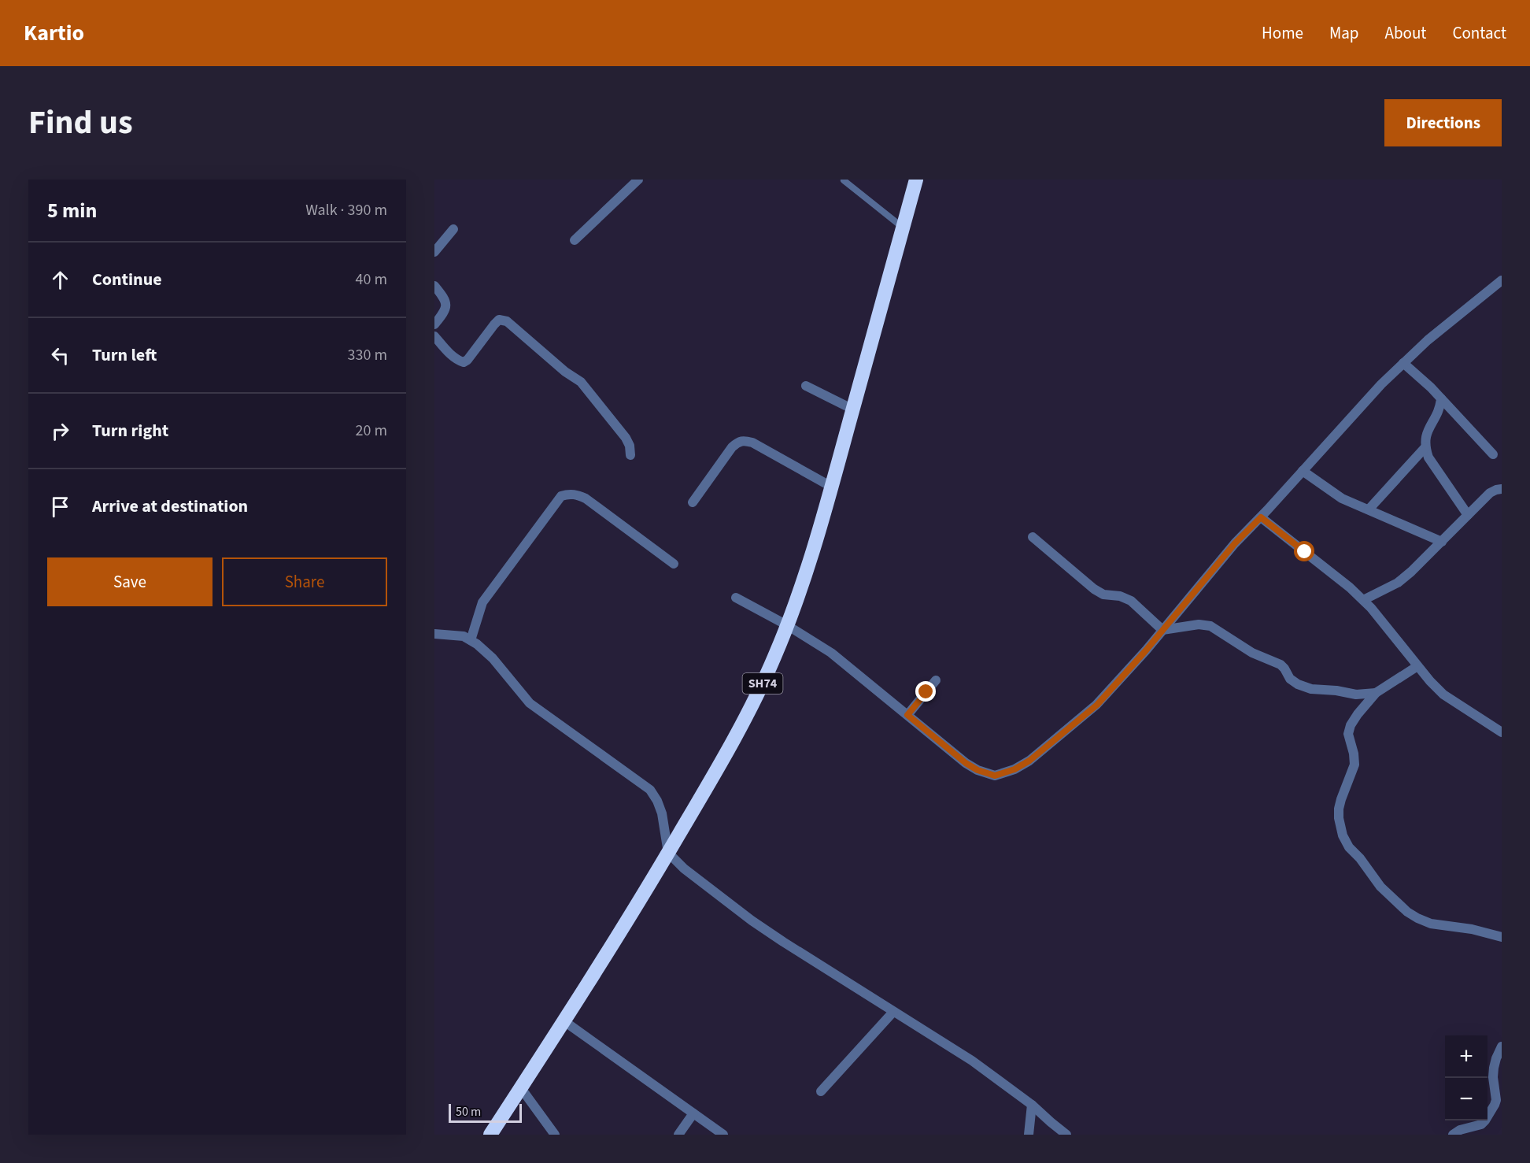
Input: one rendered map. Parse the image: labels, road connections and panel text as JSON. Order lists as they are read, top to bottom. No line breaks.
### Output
{"streets":{"highway":["SH74"]},"scale_bar":"50 m","page":{"header":"Kartio","nav":["Home","Map","About","Contact"],"title":"Find us","buttons":["Directions",["Save","Share"]],"heading":["5 min","Walk · 390 m"],"list":[["Continue","40 m"],["Turn left","330 m"],["Turn right","20 m"],"Arrive at destination"],"map_buttons":["+","−"],"scale":"50 m"}}
